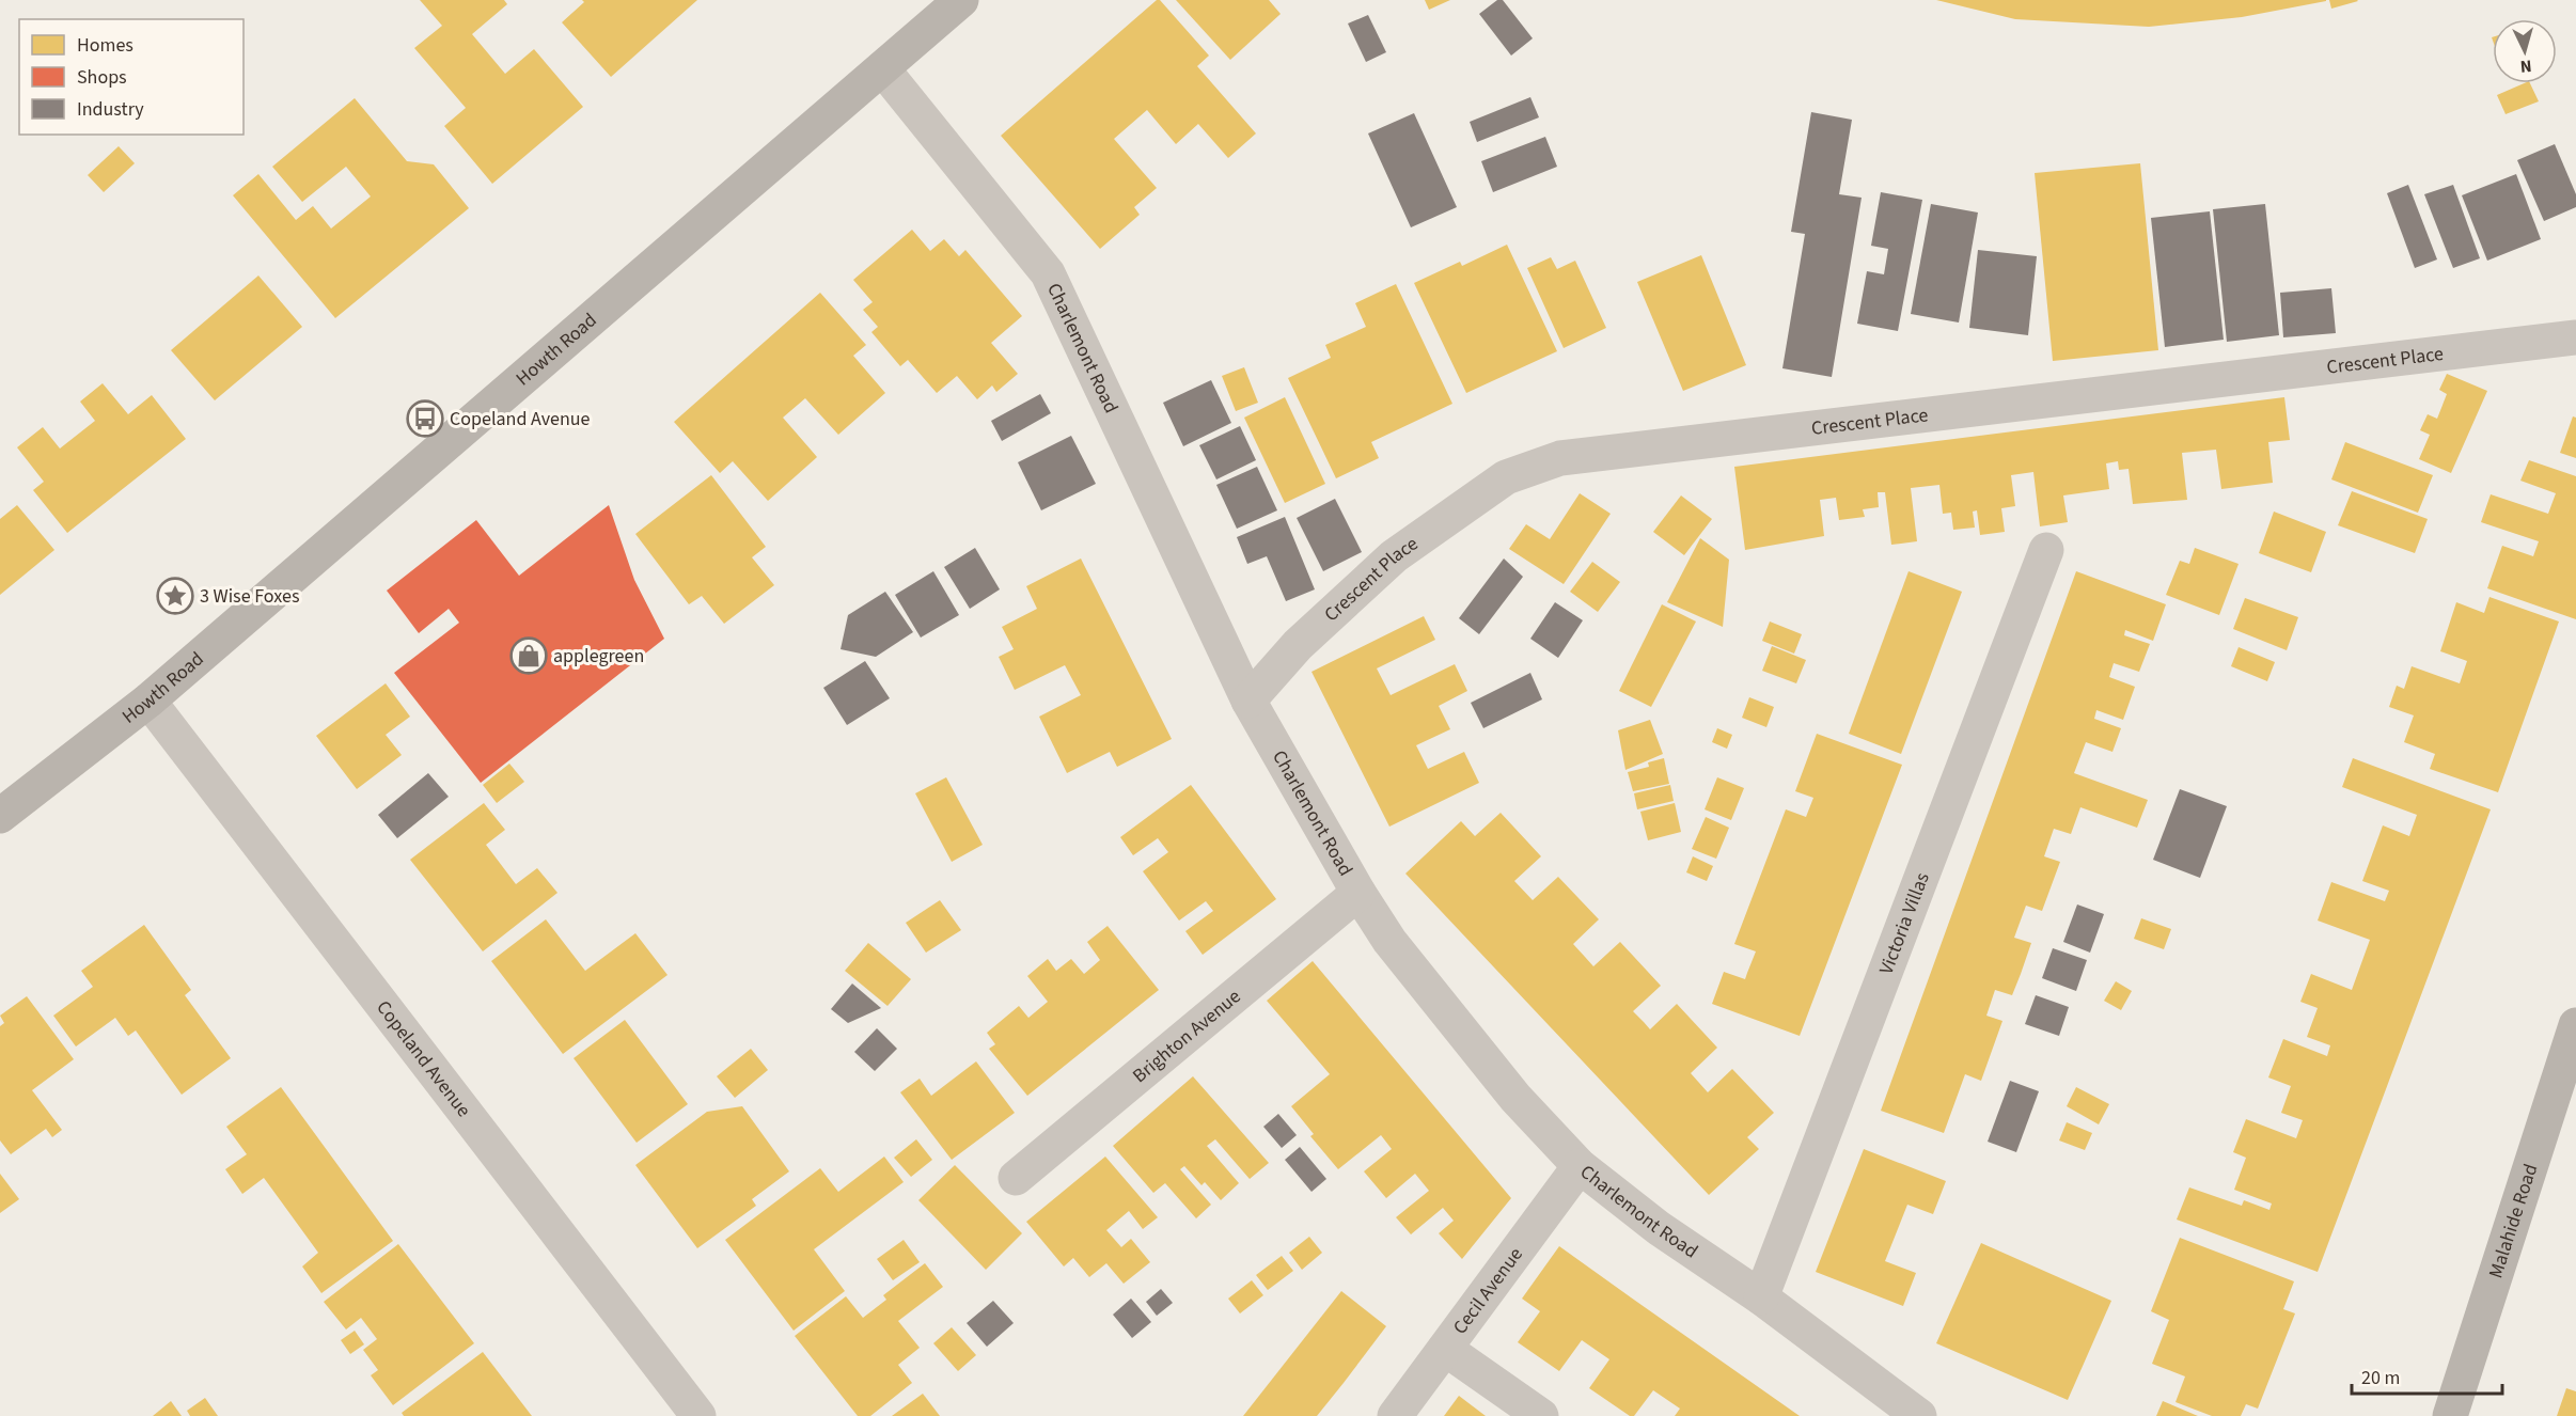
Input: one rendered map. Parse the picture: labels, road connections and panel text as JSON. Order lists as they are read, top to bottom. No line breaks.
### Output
{"streets":{"main road":["Howth Road","Malahide Road"],"street":["Charlemont Road","Crescent Place","Victoria Villas","Brighton Avenue","Copeland Avenue","Cecil Avenue"]},"crossings":[["Charlemont Road","Howth Road"],["Charlemont Road","Crescent Place"],["Charlemont Road","Victoria Villas"],["Charlemont Road","Brighton Avenue"],["Charlemont Road","Cecil Avenue"],["Howth Road","Copeland Avenue"]],"places":{"bus stop":["Copeland Avenue"],"place":["3 Wise Foxes"],"shop":["applegreen"]},"legend":["Homes","Shops","Industry"],"scale_bar":"20 m","north":"bottom"}
